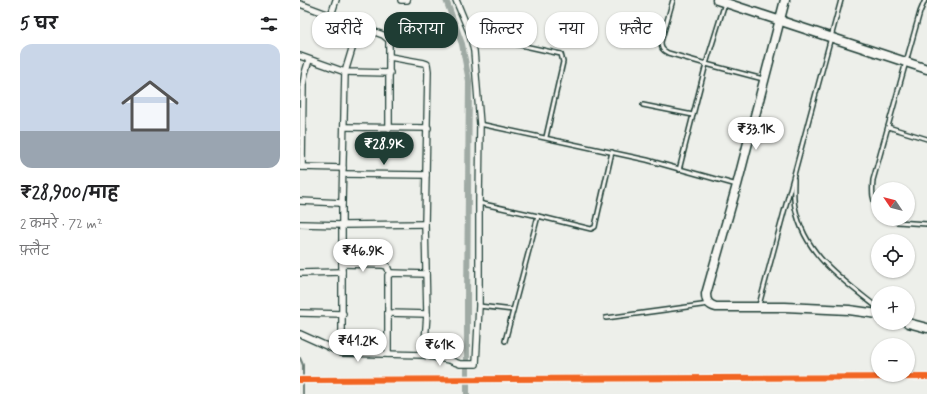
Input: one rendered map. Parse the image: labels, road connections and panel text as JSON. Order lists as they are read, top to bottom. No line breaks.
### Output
{"north":"top left","page":{"heading":"5 घर","chip":["खरीदें","किराया","फ़िल्टर","नया","फ़्लैट"],"list":[{"name":"₹28,900/माह","note":"2 कमरे · 72 m² · फ़्लैट"}],"price":["₹33.1K","₹28.9K","₹46.9K","₹41.2K","₹61K"],"map_buttons":["+","−"]}}
